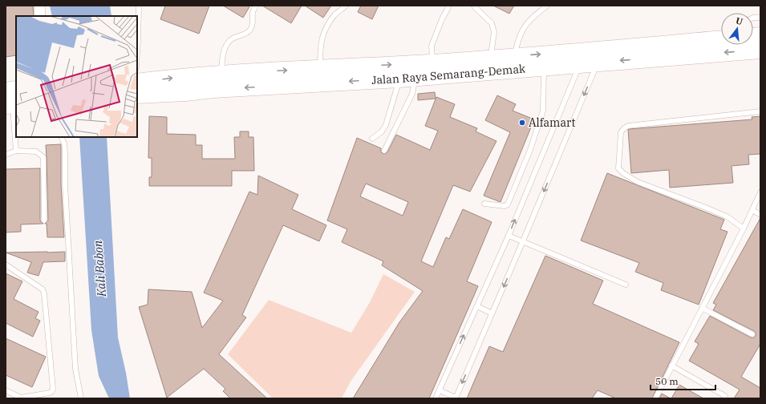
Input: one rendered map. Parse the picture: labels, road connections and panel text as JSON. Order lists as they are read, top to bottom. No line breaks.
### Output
{"streets":{"highway":["Jalan Raya Semarang-Demak"]},"water":["Kali Babon"],"places":["Alfamart"],"scale_bar":"50 m","north":"top"}
